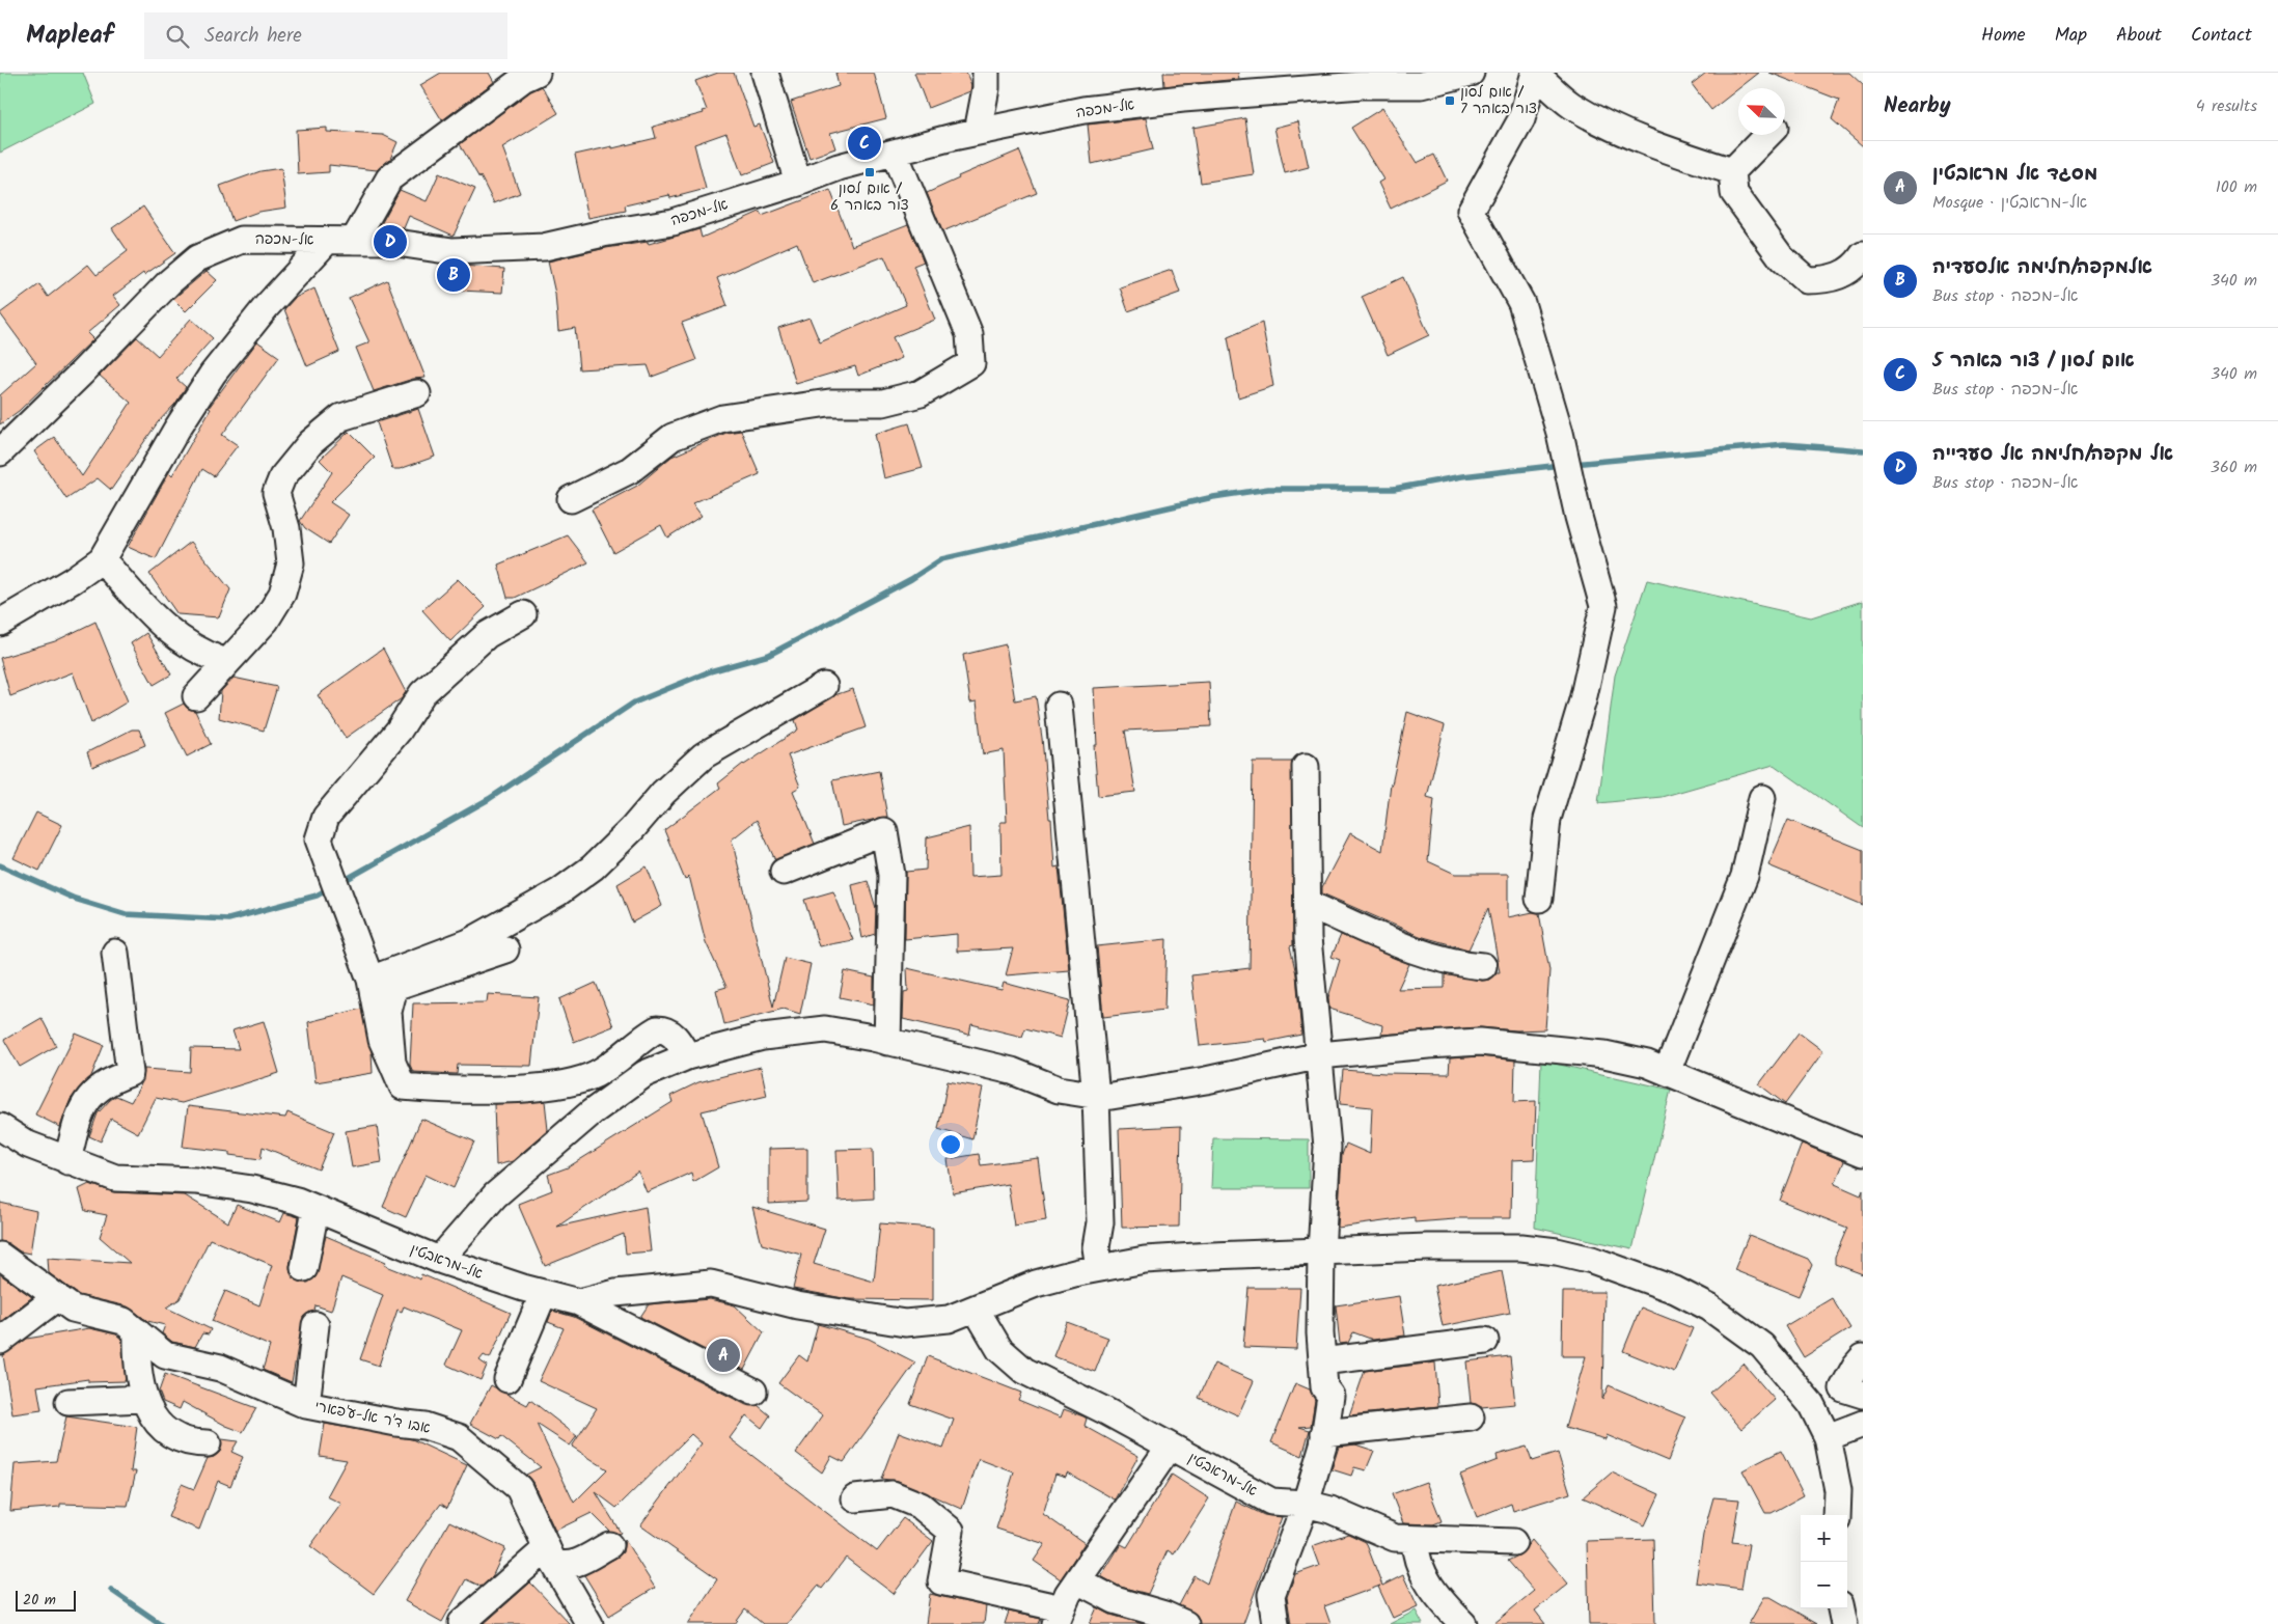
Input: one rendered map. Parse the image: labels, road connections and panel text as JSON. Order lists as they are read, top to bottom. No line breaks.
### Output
{"streets":{"street":["אל-מכפה","אל-מראבטין","אבו ד'ר אל-ע'פארי"]},"places":{"transit":["אום לסון / צור באהר 7","אום לסון / צור באהר 6"]},"scale_bar":"20 m","north":"top left","page":{"header":"Mapleaf","search":"Search here","nav":["Home","Map","About","Contact"],"heading":["Nearby","4 results"],"pins":["C","D","B","A"],"list":[{"mark":"A","name":"מסגד אל מראבטין","note":"Mosque · אל-מראבטין","value":"100 m"},{"mark":"B","name":"אלמקפה/חלימה אלסעדיה","note":"Bus stop · אל-מכפה","value":"340 m"},{"mark":"C","name":"אום לסון / צור באהר 5","note":"Bus stop · אל-מכפה","value":"340 m"},{"mark":"D","name":"אל מקפה/חלימה אל סעדייה","note":"Bus stop · אל-מכפה","value":"360 m"}],"map_buttons":["+","−"],"scale":"20 m"}}
